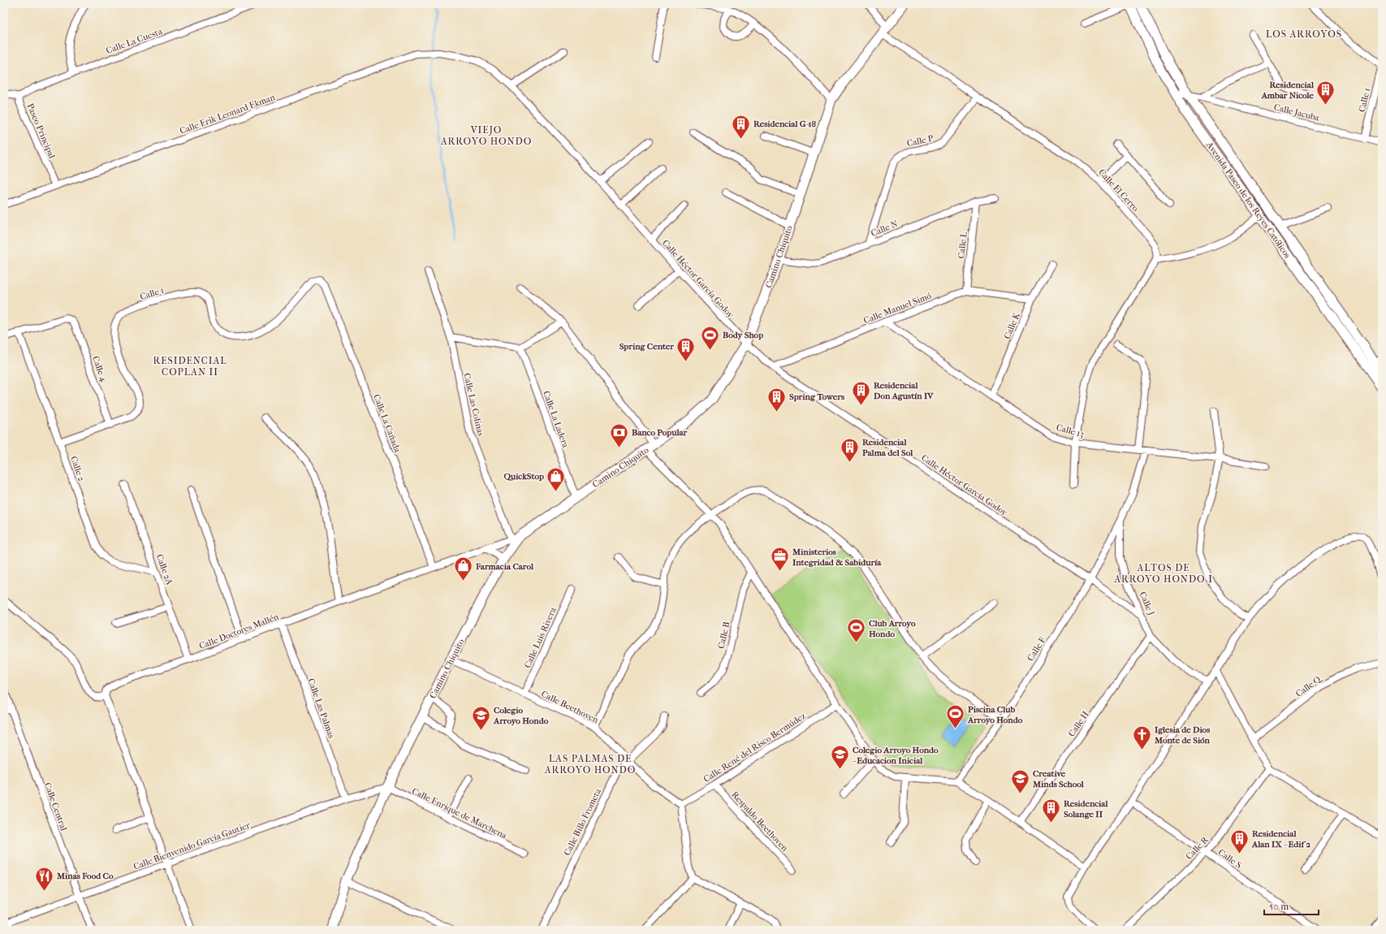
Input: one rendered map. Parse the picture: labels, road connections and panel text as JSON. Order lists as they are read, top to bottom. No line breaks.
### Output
{"streets":{"main road":["Avenida Paseo de los Reyes Católicos","Camino Chiquito"],"street":["Calle La Cuesta","Calle 1","Calle Jacuba","Calle Erik Leonard Ekman","Paseo Principal","Calle P","Calle El Cerro","Calle N","Calle L","Calle Héctor García Godoy","Calle Manuel Simó","Calle K","Calle 4","Calle Las Colinas","Calle La Ladera","Calle La Cañada","Calle 13","Calle 2","Calle 2A","Calle J","Calle Doctores Mallén","Calle B","Calle Luis Rivera","Calle F","Calle Q","Calle Beethoven","Calle Las Palmas","Calle H","Calle René del Risco Bermúdez","Calle Central","Calle Enrique de Marchena","Respaldo Beethoven","Calle Billo Frometa","Calle Bienvenido García Gautier","Calle R","Calle S"]},"crossings":[["Calle La Cuesta","Paseo Principal"],["Calle 1","Calle Jacuba"],["Calle 1","Calle 4"],["Calle 1","Calle La Cañada"],["Calle 1","Calle 2"],["Calle Jacuba","Avenida Paseo de los Reyes Católicos"],["Calle Erik Leonard Ekman","Paseo Principal"],["Calle Erik Leonard Ekman","Calle Héctor García Godoy"],["Calle P","Calle El Cerro"],["Calle P","Calle N"],["Calle El Cerro","Camino Chiquito"],["Calle N","Calle L"],["Calle N","Camino Chiquito"],["Calle L","Calle Manuel Simó"],["Camino Chiquito","Calle Héctor García Godoy"],["Camino Chiquito","Calle La Ladera"],["Camino Chiquito","Calle Doctores Mallén"],["Camino Chiquito","Calle Beethoven"],["Camino Chiquito","Calle Enrique de Marchena"],["Camino Chiquito","Calle Bienvenido García Gautier"],["Calle Héctor García Godoy","Calle Manuel Simó"],["Calle Héctor García Godoy","Calle J"],["Calle Héctor García Godoy","Calle F"],["Calle Manuel Simó","Calle K"],["Calle Manuel Simó","Calle 13"],["Calle K","Calle 13"],["Calle 4","Calle 2"],["Calle Las Colinas","Calle Doctores Mallén"],["Calle La Cañada","Calle Doctores Mallén"],["Calle 13","Calle J"],["Calle 2","Calle 2A"],["Calle 2A","Calle Doctores Mallén"],["Calle J","Calle F"],["Calle J","Calle H"],["Calle Doctores Mallén","Calle Las Palmas"],["Calle Luis Rivera","Calle Beethoven"],["Calle Beethoven","Calle René del Risco Bermúdez"],["Calle Beethoven","Calle Billo Frometa"],["Calle Las Palmas","Calle Bienvenido García Gautier"],["Calle René del Risco Bermúdez","Respaldo Beethoven"],["Calle Central","Calle Bienvenido García Gautier"],["Calle Enrique de Marchena","Calle Bienvenido García Gautier"],["Calle R","Calle S"]],"districts":["LOS ARROYOS","VIEJO ARROYO HONDO","RESIDENCIAL COPLAN II","ALTOS DE ARROYO HONDO I","LAS PALMAS DE ARROYO HONDO"],"places":{"building":["Residencial Ambar Nicole","Residencial G-18","Spring Center","Residencial Don Agustín IV","Spring Towers","Residencial Palma del Sol","Residencial Solange II","Residencial Alan IX - Edif 2"],"sports":["Body Shop","Club Arroyo Hondo","Piscina Club Arroyo Hondo"],"bank":["Banco Popular"],"shop":["QuickStop","Farmacia Carol"],"office":["Ministerios Integridad & Sabiduría"],"school or university":["Colegio Arroyo Hondo","Colegio Arroyo Hondo - Educacion Inicial","Creative Minds School"],"church":["Iglesia de Dios Monte de Sión"],"restaurant":["Minas Food Co"]},"scale_bar":"50 m"}
